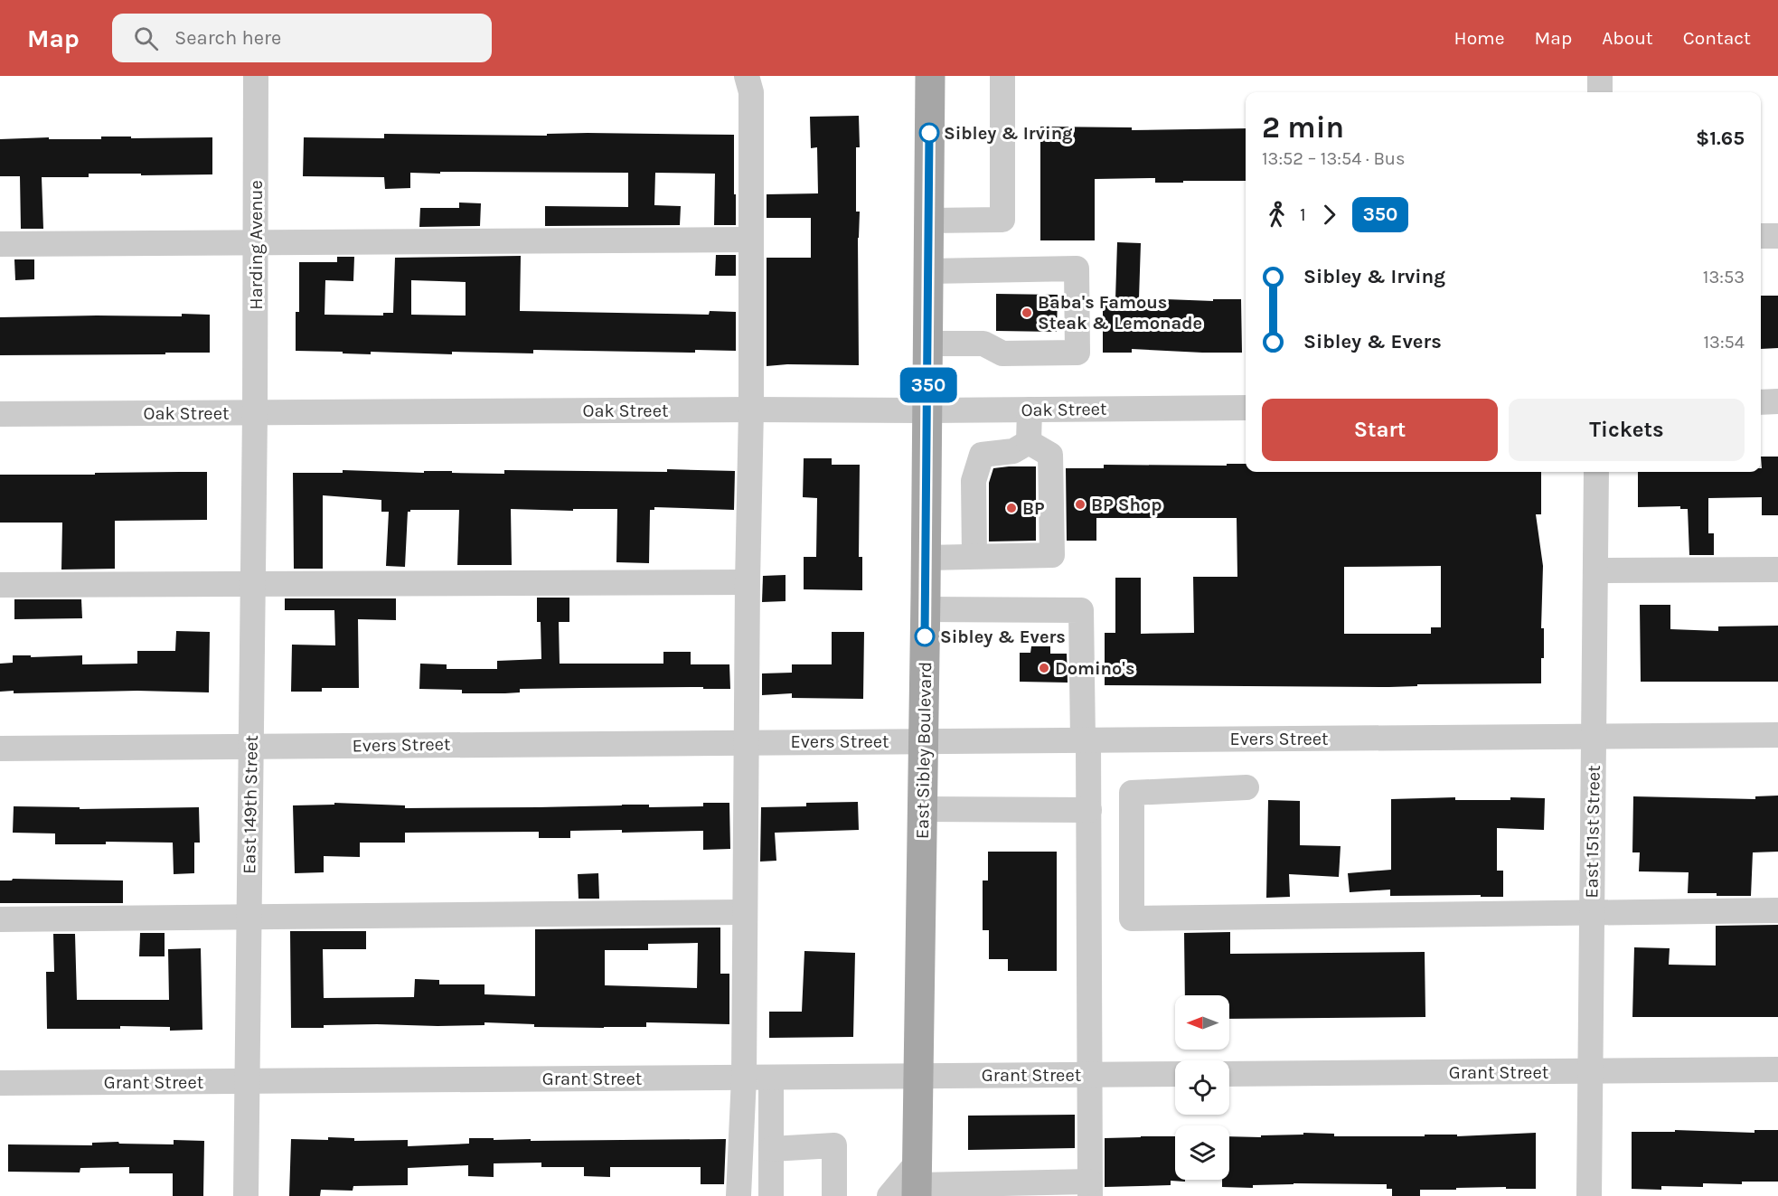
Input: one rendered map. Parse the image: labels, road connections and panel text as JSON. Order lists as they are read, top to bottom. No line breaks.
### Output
{"streets":{"main road":["East Sibley Boulevard"],"street":["Harding Avenue","Oak Street","Evers Street","East 149th Street","East 151st Street","Grant Street"]},"crossings":[["Harding Avenue","Oak Street"],["Harding Avenue","East 149th Street"],["Oak Street","East Sibley Boulevard"],["Oak Street","East 149th Street"],["Evers Street","East Sibley Boulevard"],["Evers Street","East 149th Street"],["Evers Street","East 151st Street"],["East Sibley Boulevard","Grant Street"],["East 149th Street","Grant Street"],["East 151st Street","Grant Street"]],"places":["Sibley & Irving","Baba's Famous Steak & Lemonade","BP Shop","BP","Sibley & Evers","Domino's"],"lines":["bus line 350"],"north":"left","page":{"header":"Map","search":"Search here","nav":["Home","Map","About","Contact"],"on_map":"350","heading":["2 min","13:52 – 13:54 · Bus","$1.65"],"legs":["1","350"],"list":[{"name":"Sibley & Irving","value":"13:53"},{"name":"Sibley & Evers","value":"13:54"}],"buttons":["Start","Tickets"]}}
